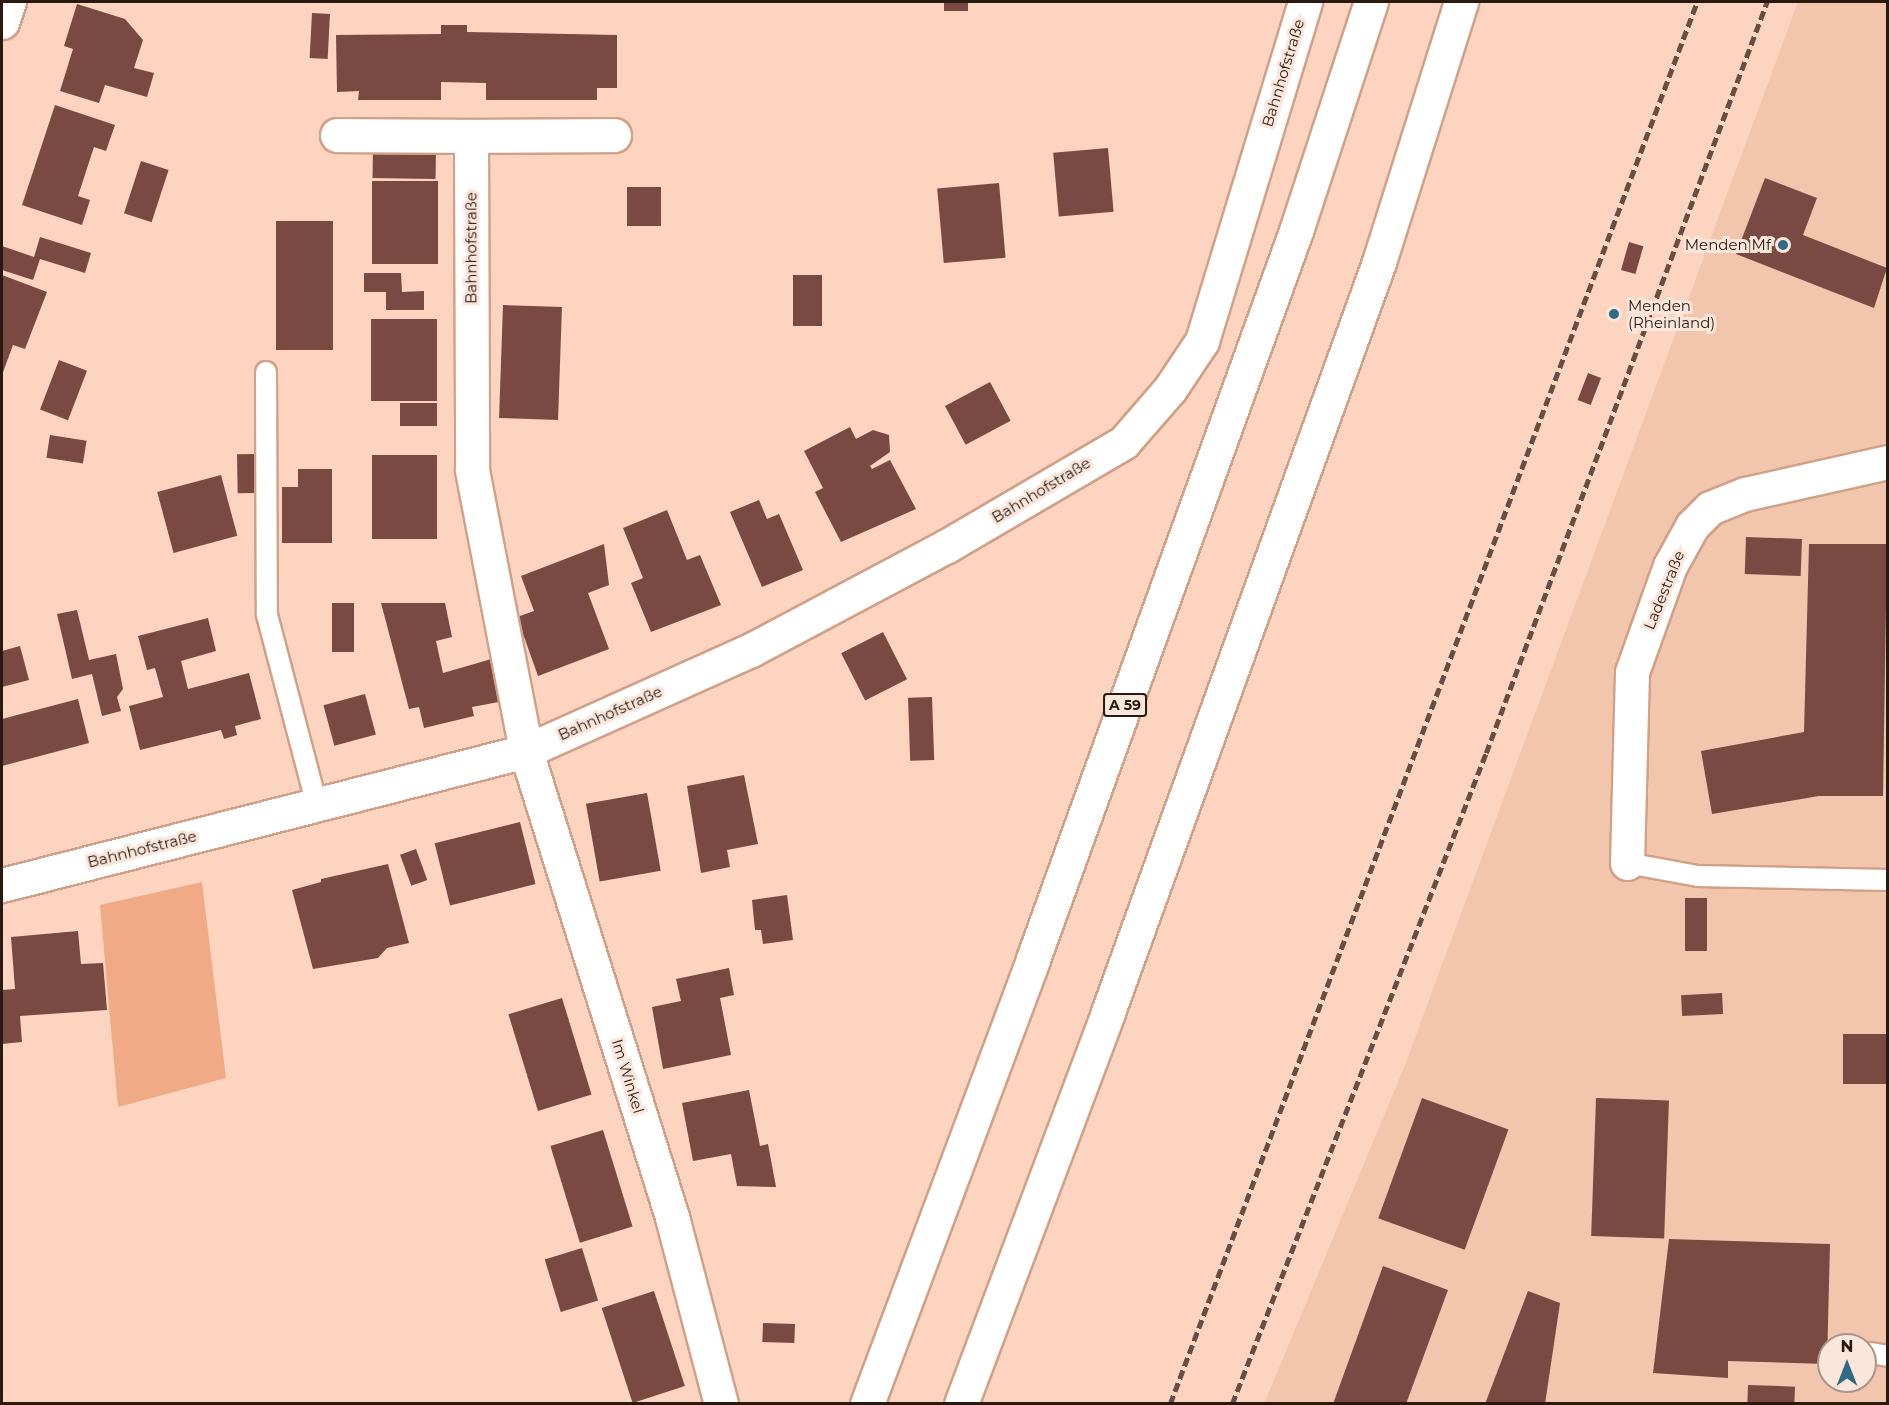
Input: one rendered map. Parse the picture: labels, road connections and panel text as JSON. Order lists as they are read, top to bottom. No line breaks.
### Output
{"streets":{"main road":["Bahnhofstraße","Ladestraße","A 59","Im Winkel"]},"crossings":[["Bahnhofstraße","Im Winkel"]],"places":["Menden Mf","Menden (Rheinland)"],"north":"top"}
